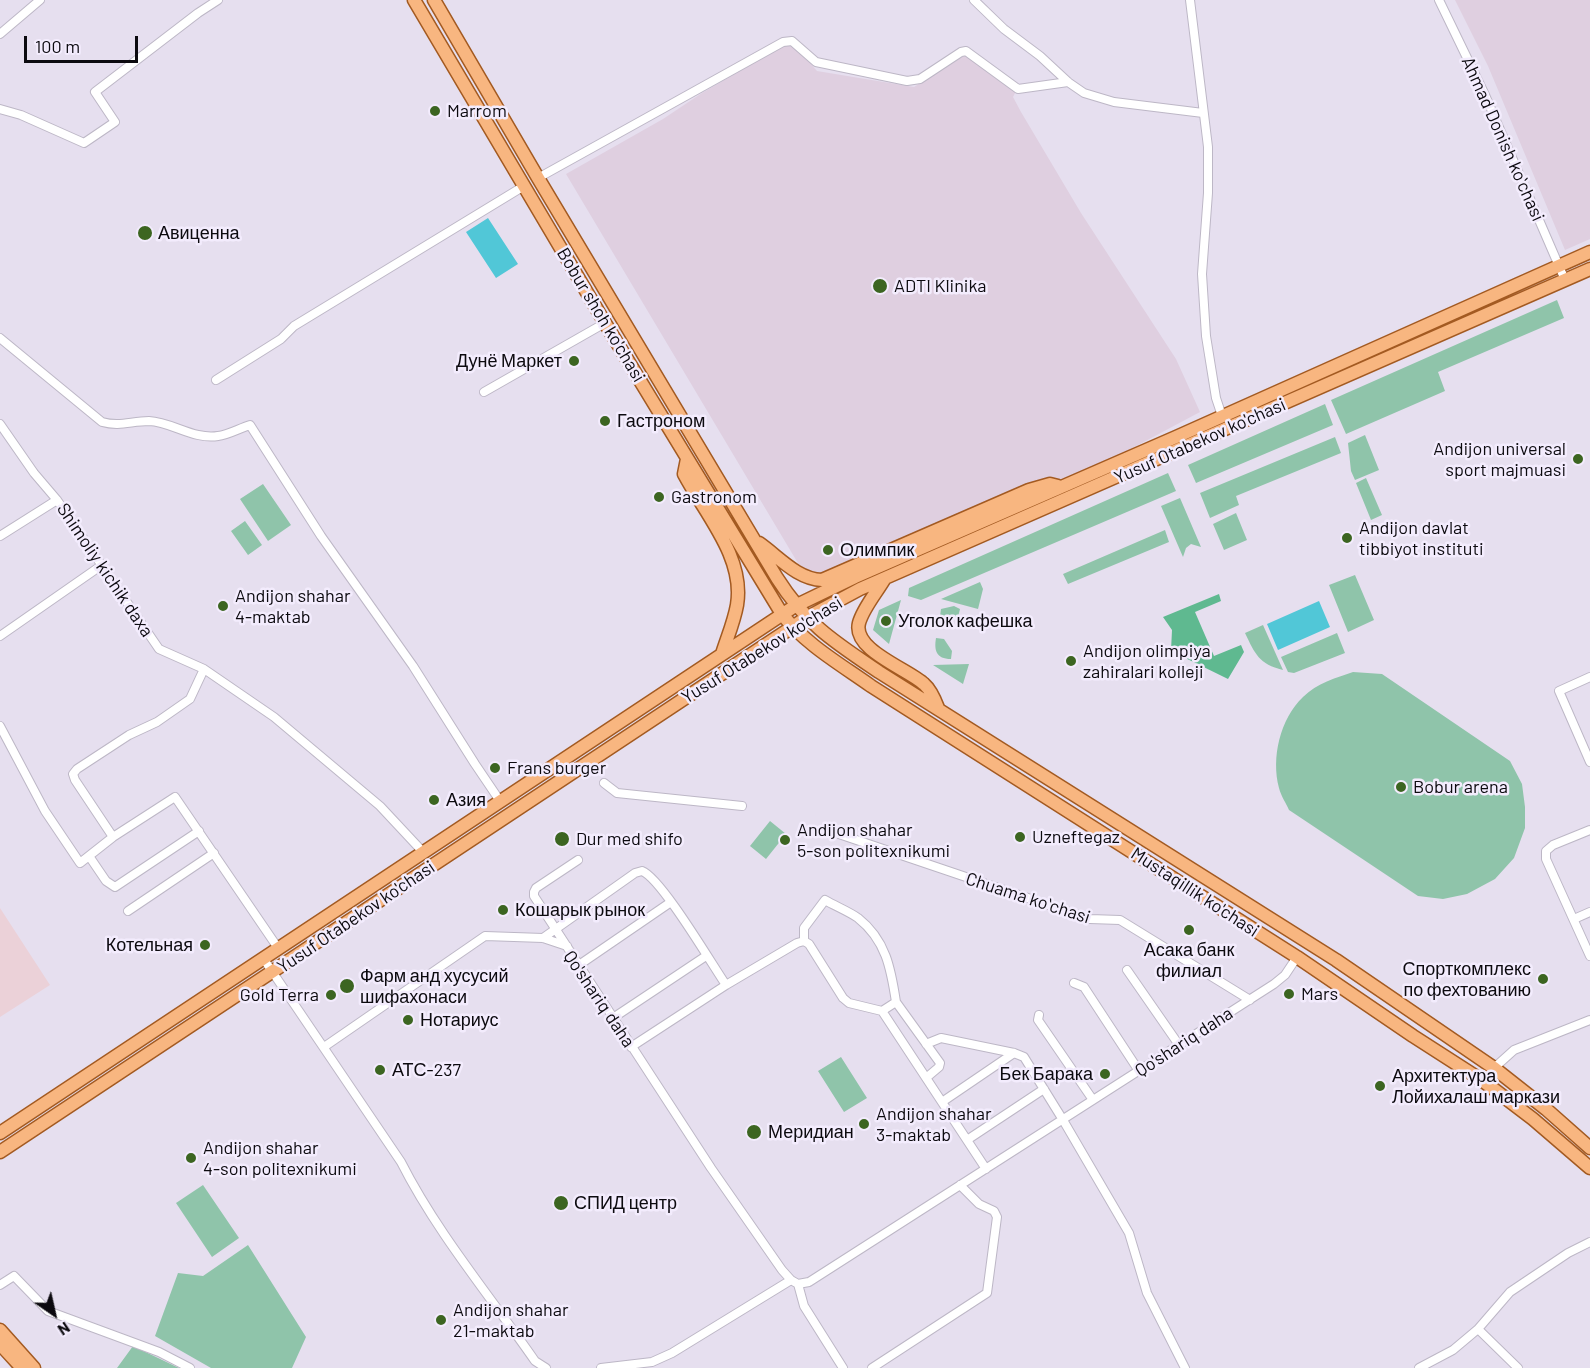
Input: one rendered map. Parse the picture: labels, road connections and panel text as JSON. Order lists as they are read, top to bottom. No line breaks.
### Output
{"streets":{"main road":["Bobur shoh ko'chasi","Yusuf Otabekov ko'chasi","Mustaqillik ko'chasi"],"street":["Ahmad Donish koʻchasi","Shimoliy kichik daxa","Chuama koʻchasi","Qo'shariq daha"]},"crossings":[["Ahmad Donish koʻchasi","Yusuf Otabekov ko'chasi"],["Bobur shoh ko'chasi","Yusuf Otabekov ko'chasi"],["Bobur shoh ko'chasi","Mustaqillik ko'chasi"],["Yusuf Otabekov ko'chasi","Shimoliy kichik daxa"],["Yusuf Otabekov ko'chasi","Mustaqillik ko'chasi"],["Mustaqillik ko'chasi","Qo'shariq daha"],["Chuama koʻchasi","Qo'shariq daha"]],"places":["Marrom","Авиценна","ADTI Klinika","Дунё Маркет","Гастроном","Andijon universal sport majmuasi","Gastronom","Andijon davlat tibbiyot instituti","Олимпик","Andijon shahar 4-maktab","Уголок кафешка","Andijon olimpiya zahiralari kolleji","Frans burger","Bobur arena","Азия","Uzneftegaz","Dur med shifo","Andijon shahar 5-son politexnikumi","Кошарык рынок","Асака банк филиал","Котельная","Спорткомплекс по фехтованию","Фарм анд хусусий шифахонаси","Mars","Gold Terra","Нотариус","АТС-237","Бек Барака","Архитектура Лойихалаш маркази","Andijon shahar 3-maktab","Меридиан","Andijon shahar 4-son politexnikumi","СПИД центр","Andijon shahar 21-maktab"],"scale_bar":"100 m","north":"bottom right"}
